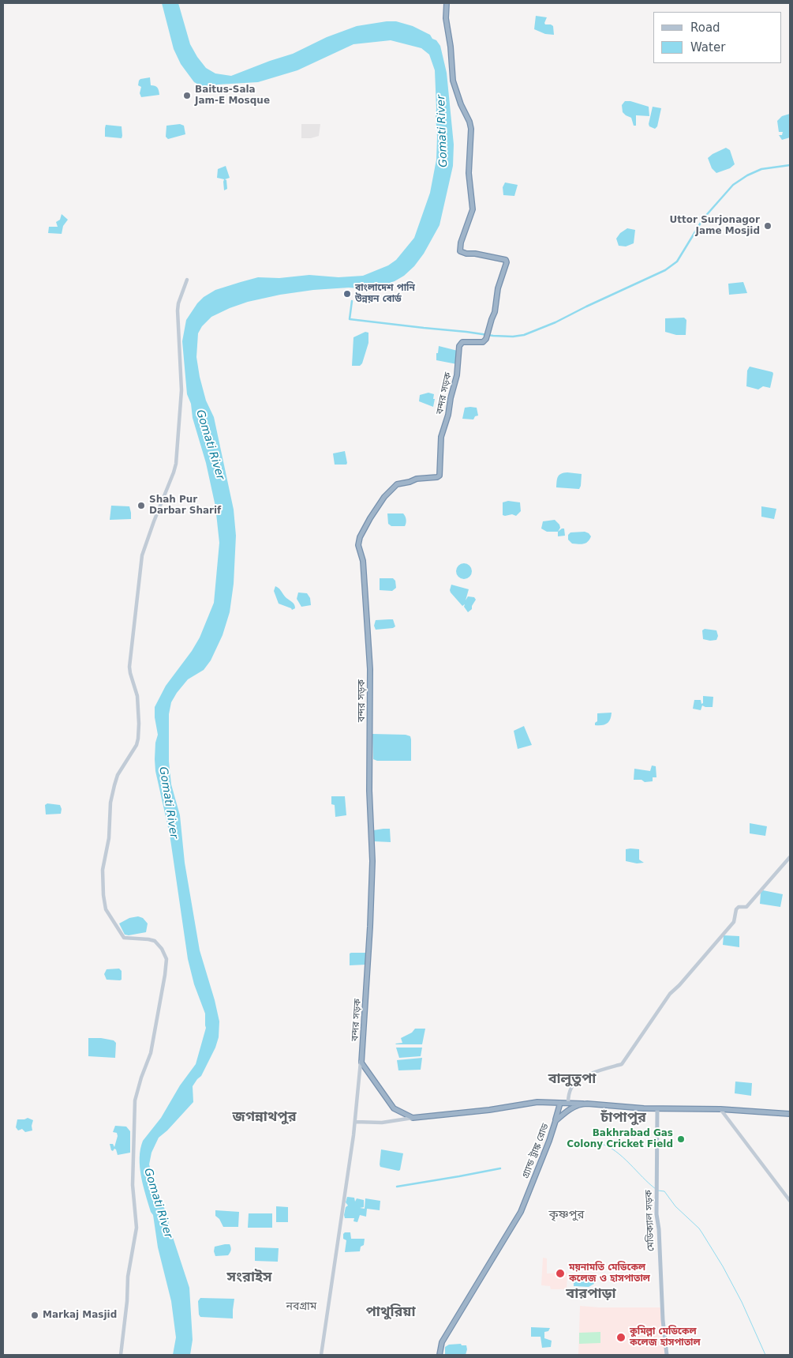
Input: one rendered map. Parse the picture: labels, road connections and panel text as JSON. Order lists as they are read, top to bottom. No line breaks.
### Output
{"streets":{"highway":["বন্দর সড়ক","গ্র্যান্ড ট্রাঙ্ক রোড"],"main road":["মেডিক্যাল সড়ক"]},"districts":["বালুতুপা","জগন্নাথপুর","চাঁপাপুর","কৃষ্ণপুর","সংরাইস","বারপাড়া","নবগ্ৰাম","পাথুরিয়া"],"water":["Gomati River"],"places":["Baitus-Sala Jam-E Mosque","Uttor Surjonagor Jame Mosjid","বাংলাদেশ পানি উন্নয়ন বোর্ড","Shah Pur Darbar Sharif","Bakhrabad Gas Colony Cricket Field","ময়নামতি মেডিকেল কলেজ ও হাসপাতাল","Markaj Masjid","কুমিল্লা মেডিকেল কলেজ হাসপাতাল"],"legend":["Road","Water"]}
